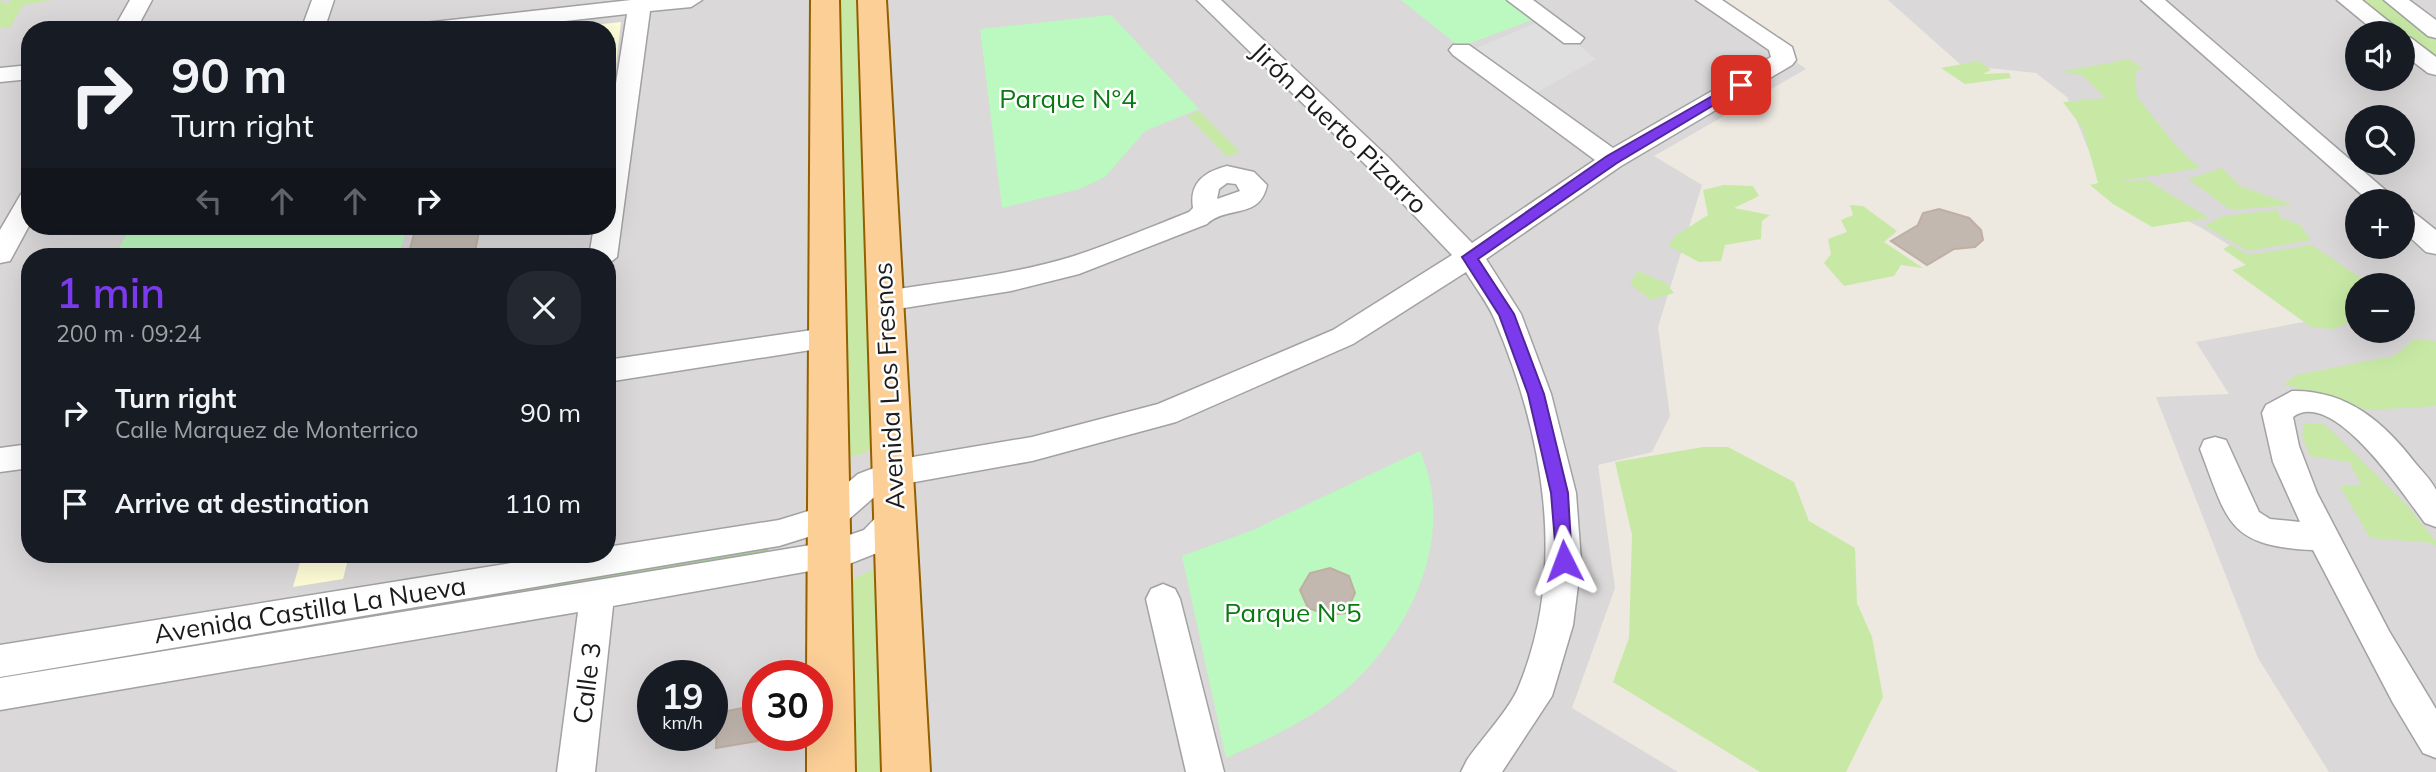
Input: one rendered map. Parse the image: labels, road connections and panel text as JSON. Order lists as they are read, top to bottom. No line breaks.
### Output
{"streets":{"main road":["Avenida Los Fresnos"],"street":["Jirón Puerto Pizarro","Avenida Castilla La Nueva","Calle 3"]},"crossings":[["Jirón Puerto Pizarro","Avenida Castilla La Nueva"],["Avenida Los Fresnos","Avenida Castilla La Nueva"],["Avenida Castilla La Nueva","Calle 3"]],"parks":["Parque N°4","Parque N°5"],"page":{"map_buttons":["+","−"],"turn":["90 m","Turn right"],"heading":["1 min","200 m · 09:24"],"list":[{"name":"Turn right","note":"Calle Marquez de Monterrico","value":"90 m"},{"name":"Arrive at destination","value":"110 m"}],"speed":"19 km/h","limit":"30"}}
